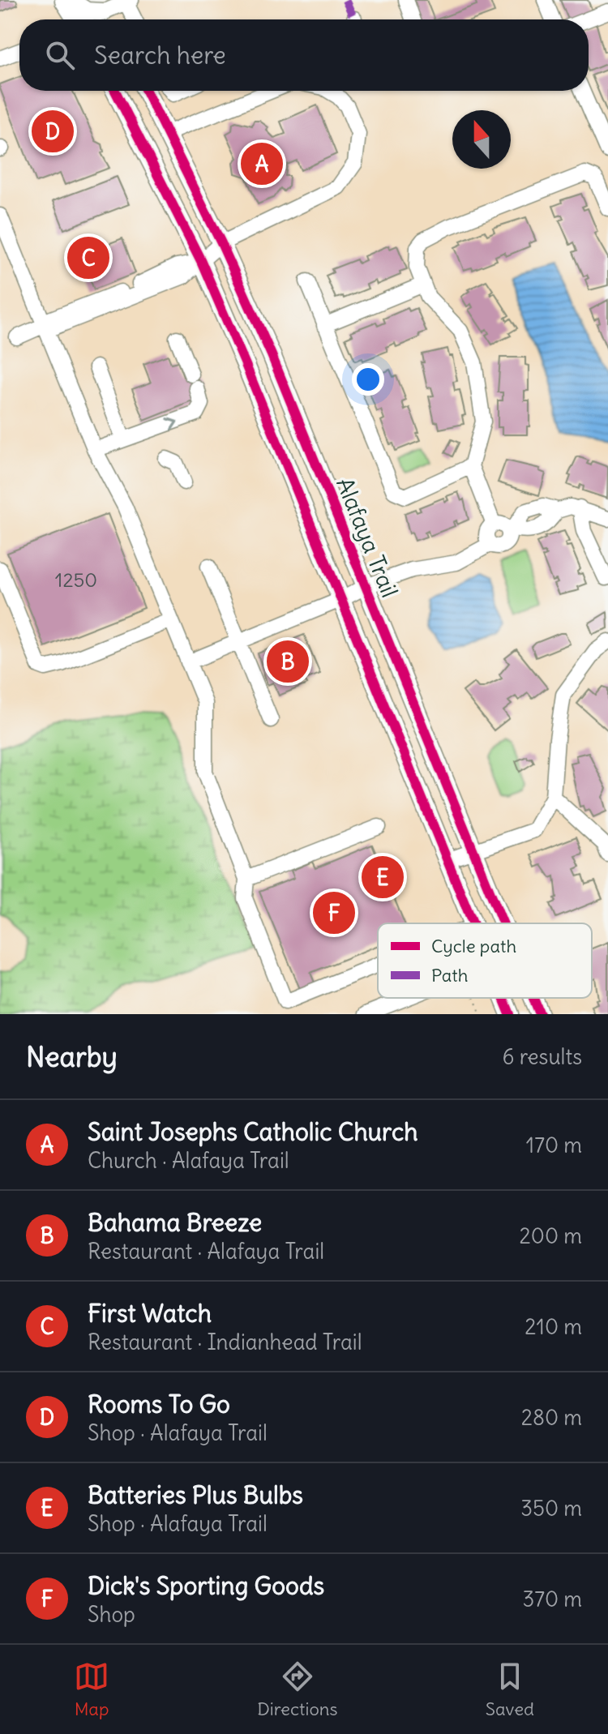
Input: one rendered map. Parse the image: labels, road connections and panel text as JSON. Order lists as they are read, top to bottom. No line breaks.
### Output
{"streets":{"main road":["Alafaya Trail"]},"house_numbers":["1250"],"legend":["Cycle path","Path"],"north":"top","page":{"search":"Search here","pins":["D","A","C","B","E","F"],"heading":["Nearby","6 results"],"list":[{"mark":"A","name":"Saint Josephs Catholic Church","note":"Church · Alafaya Trail","value":"170 m"},{"mark":"B","name":"Bahama Breeze","note":"Restaurant · Alafaya Trail","value":"200 m"},{"mark":"C","name":"First Watch","note":"Restaurant · Indianhead Trail","value":"210 m"},{"mark":"D","name":"Rooms To Go","note":"Shop · Alafaya Trail","value":"280 m"},{"mark":"E","name":"Batteries Plus Bulbs","note":"Shop · Alafaya Trail","value":"350 m"},{"mark":"F","name":"Dick's Sporting Goods","note":"Shop","value":"370 m"}],"nav":["Map","Directions","Saved"]}}
